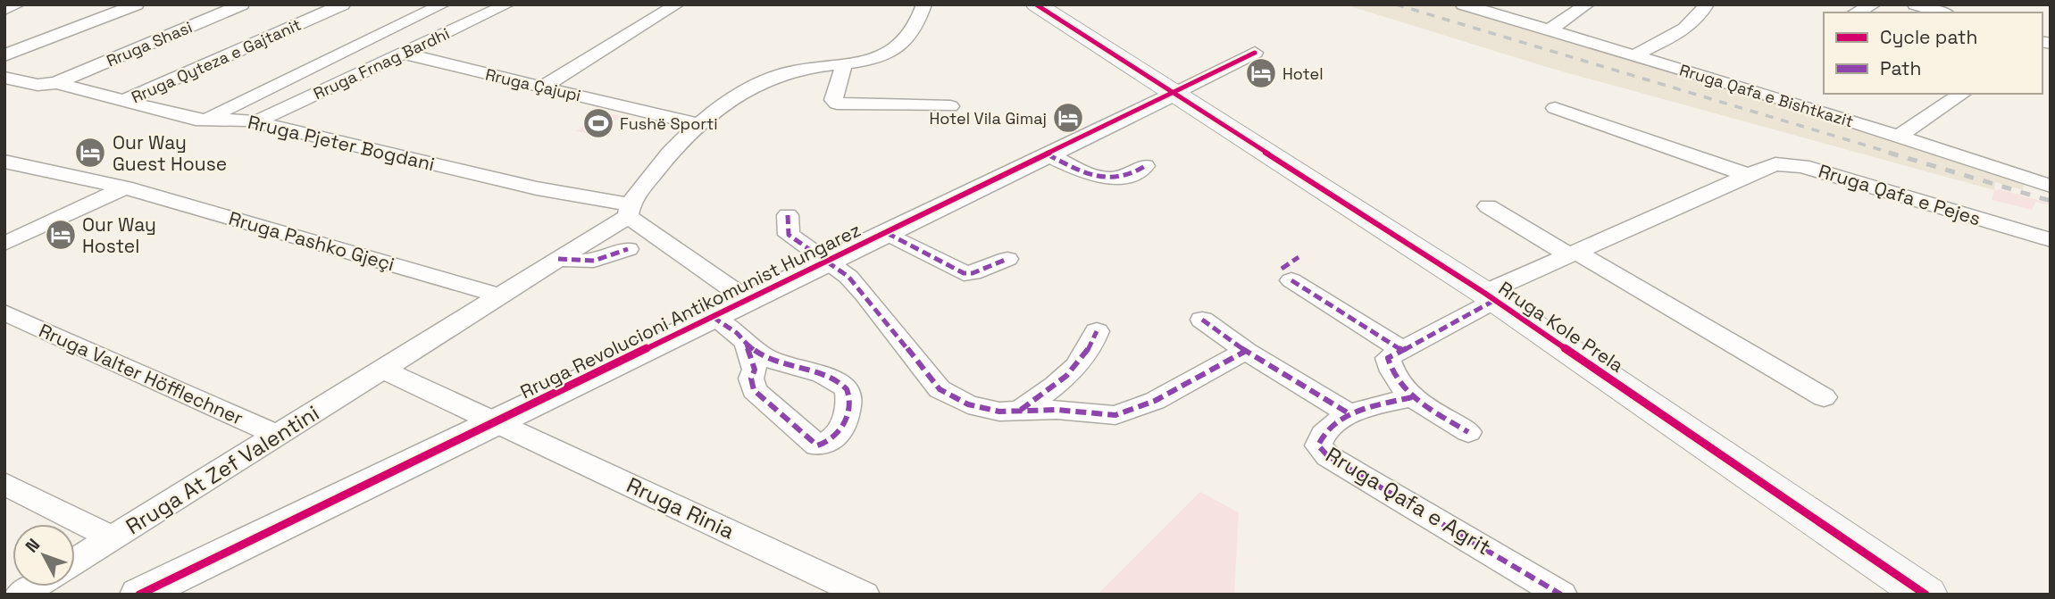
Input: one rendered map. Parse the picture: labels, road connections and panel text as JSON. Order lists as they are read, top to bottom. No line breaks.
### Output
{"streets":{"main road":["Rruga Kole Prela"],"street":["Rruga Shasi","Rruga Qyteza e Gajtanit","Rruga Frnag Bardhi","Rruga Çajupi","Rruga Qafa e Bishtkazit","Rruga Pjeter Bogdani","Rruga Qafa e Pejes","Rruga Pashko Gjeçi","Rruga Revolucioni Antikomunist Hungarez","Rruga Valter Höfflechner","Rruga At Zef Valentini","Rruga Qafa e Agrit","Rruga Rinia"]},"crossings":[["Rruga Shasi","Rruga Pjeter Bogdani"],["Rruga Qyteza e Gajtanit","Rruga Pjeter Bogdani"],["Rruga Frnag Bardhi","Rruga Çajupi"],["Rruga Frnag Bardhi","Rruga Pjeter Bogdani"],["Rruga Çajupi","Rruga At Zef Valentini"],["Rruga Pjeter Bogdani","Rruga At Zef Valentini"],["Rruga Qafa e Pejes","Rruga Kole Prela"],["Rruga Pashko Gjeçi","Rruga At Zef Valentini"],["Rruga Revolucioni Antikomunist Hungarez","Rruga Kole Prela"],["Rruga Revolucioni Antikomunist Hungarez","Rruga Rinia"],["Rruga Valter Höfflechner","Rruga At Zef Valentini"]],"places":{"hotel":["Hotel","Hotel Vila Gimaj","Our Way Guest House","Our Way Hostel"],"sports":["Fushë Sporti"]},"legend":["Cycle path","Path"],"north":"top left"}
